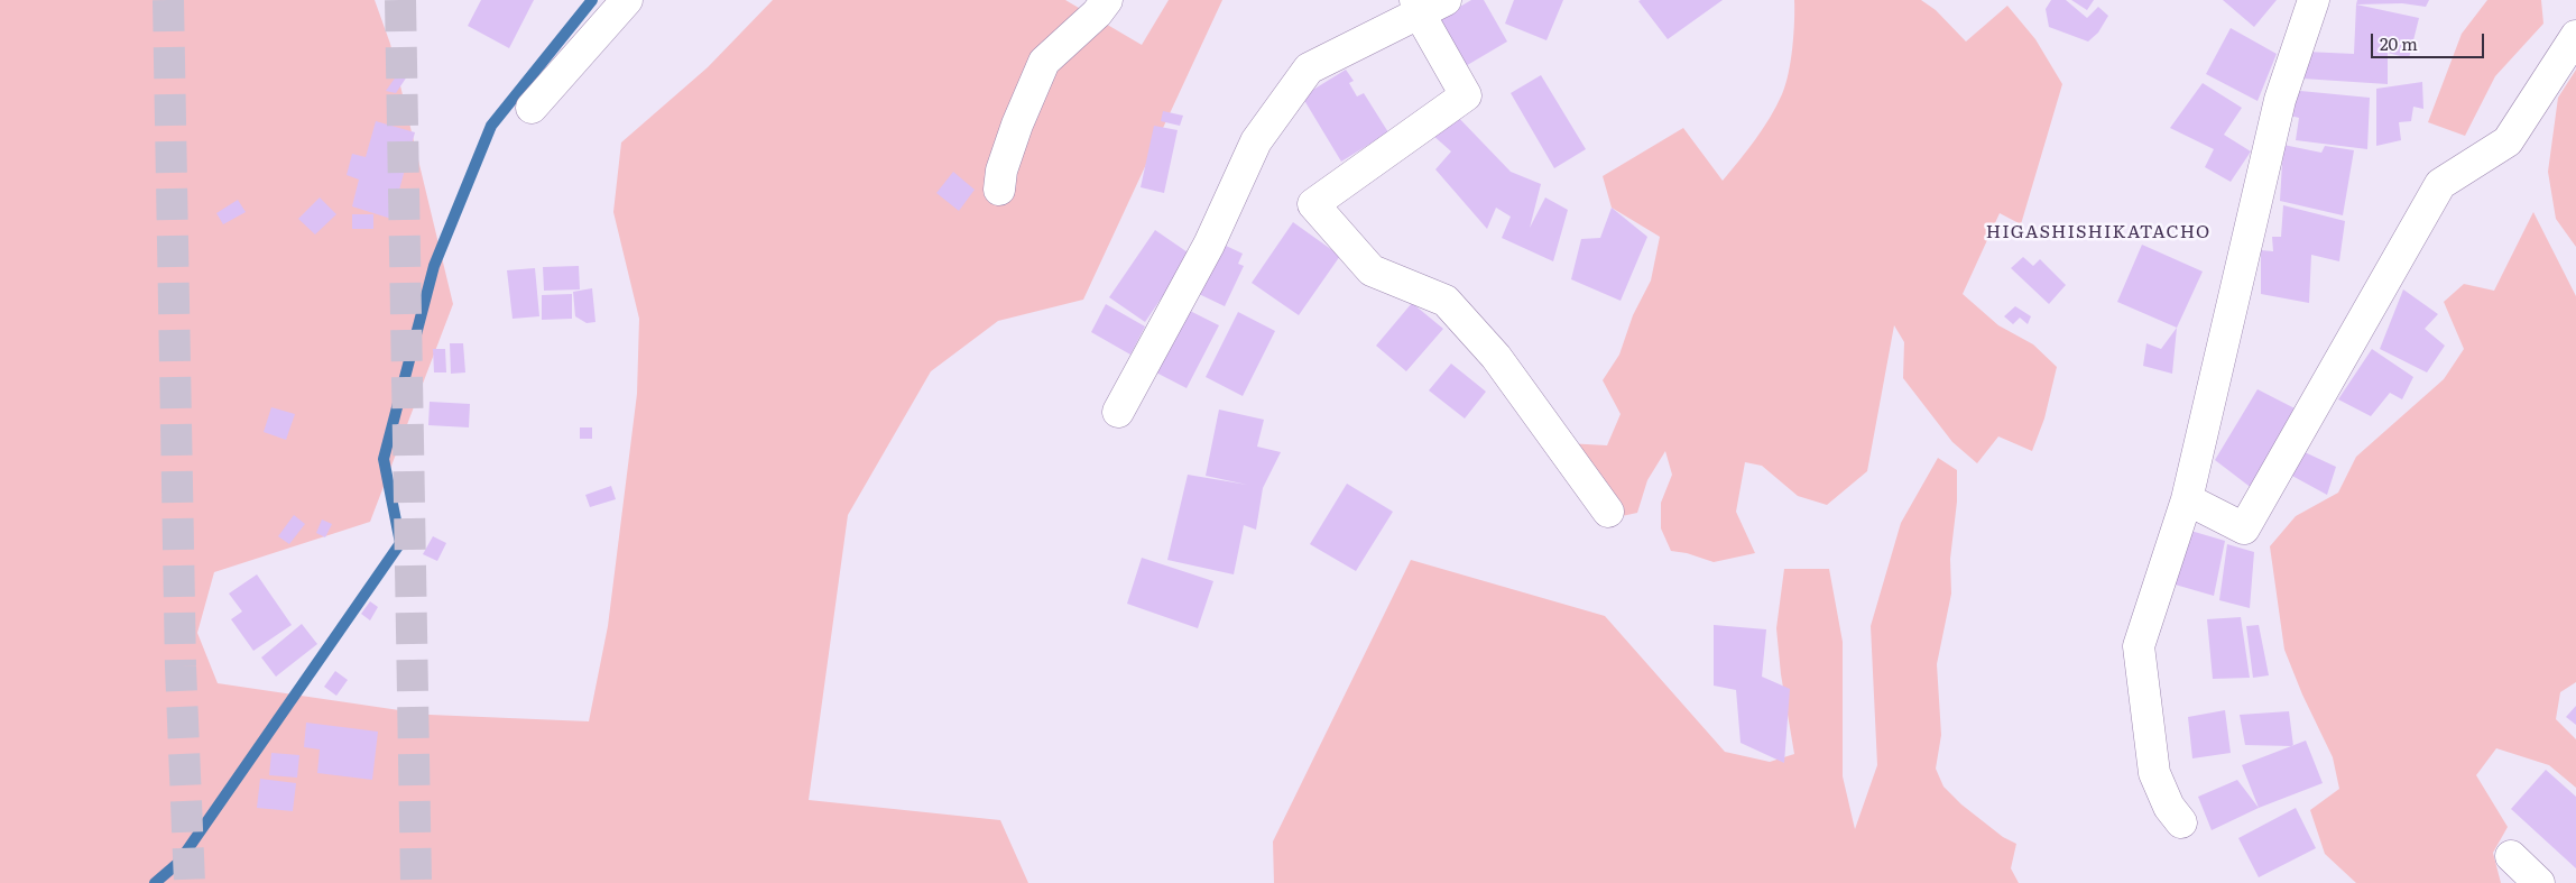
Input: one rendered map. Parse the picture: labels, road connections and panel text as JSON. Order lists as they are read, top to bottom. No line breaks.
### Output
{"districts":["HIGASHISHIKATACHO"],"scale_bar":"20 m"}
